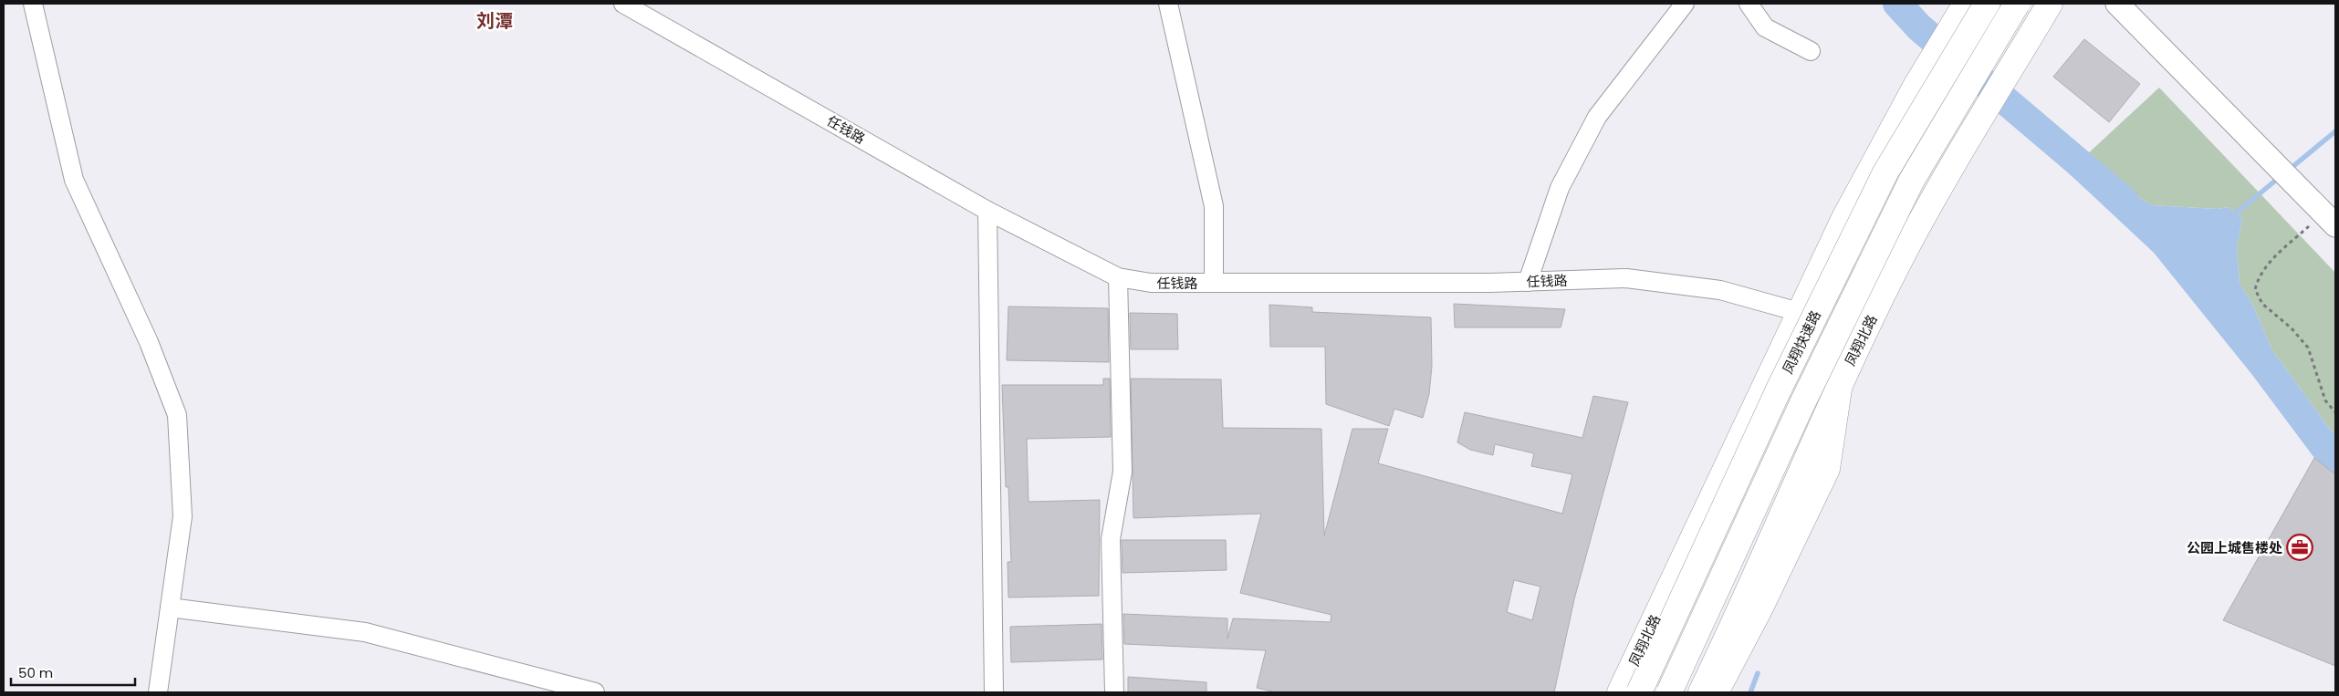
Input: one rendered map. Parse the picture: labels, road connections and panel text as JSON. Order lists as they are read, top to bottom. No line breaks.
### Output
{"streets":{"main road":["凤翔北路","凤翔快速路"],"street":["任钱路"]},"crossings":[["任钱路","凤翔北路"]],"districts":["刘潭"],"places":{"office":["公园上城售楼处"]},"scale_bar":"50 m"}
